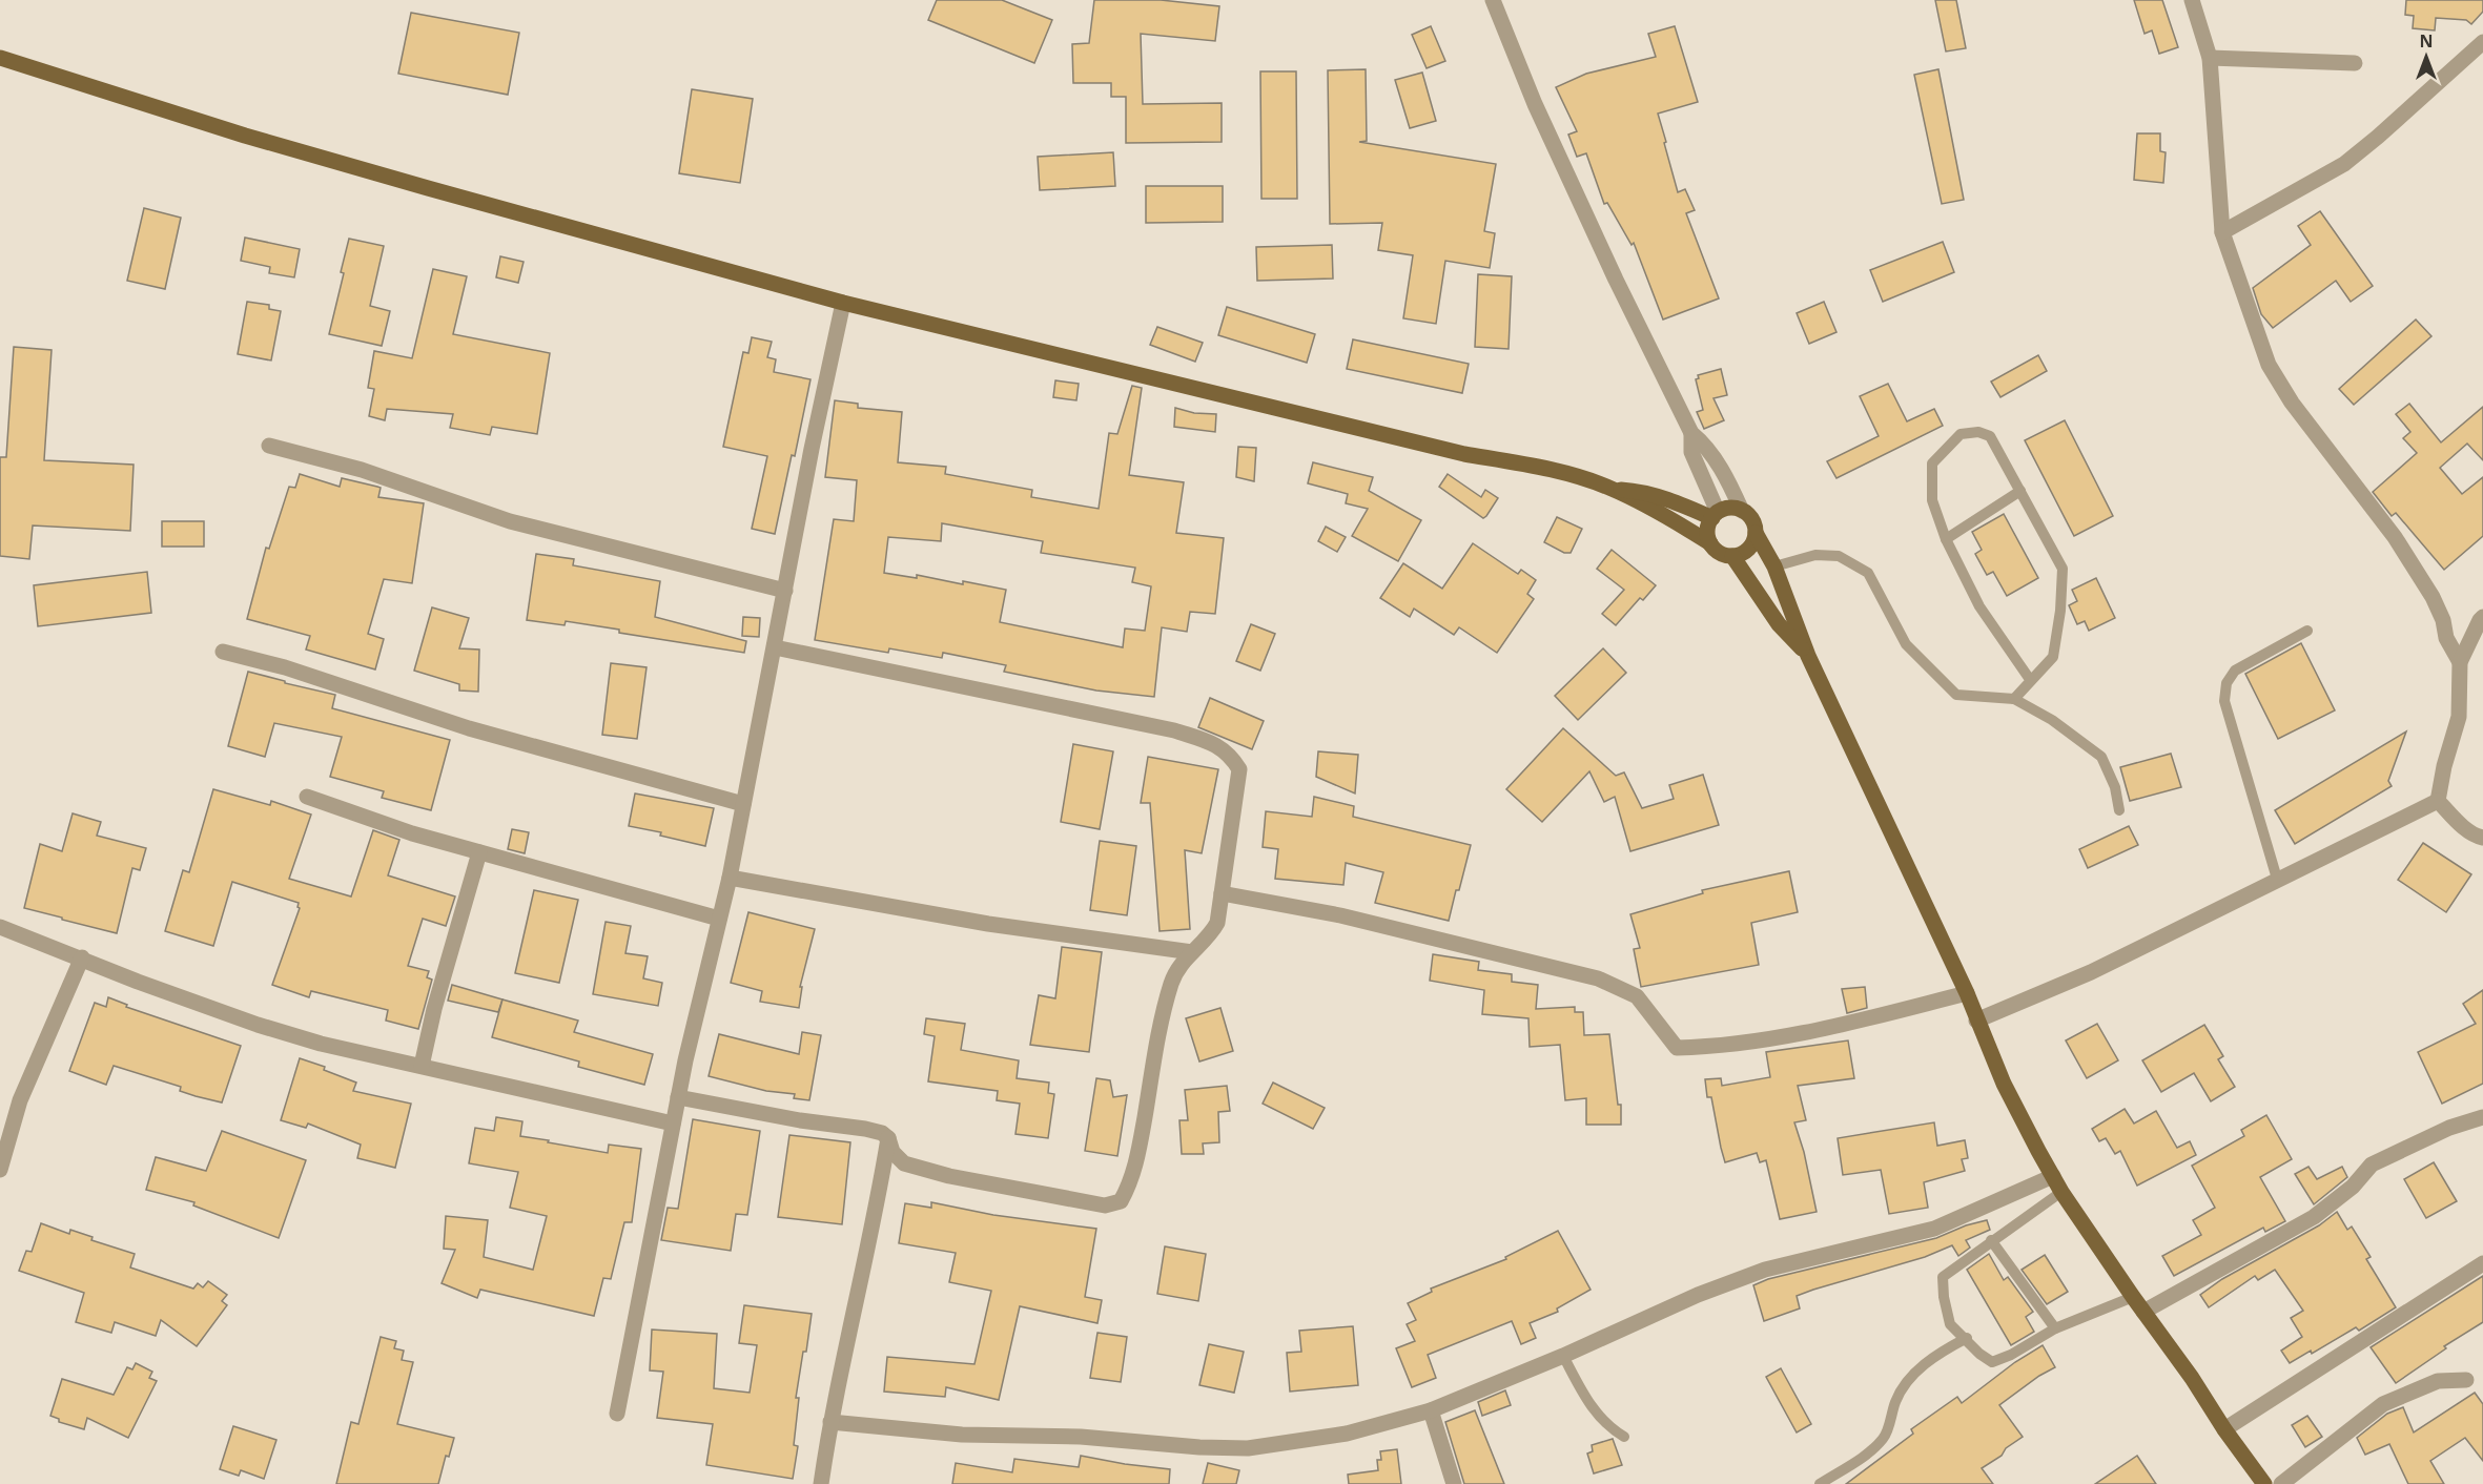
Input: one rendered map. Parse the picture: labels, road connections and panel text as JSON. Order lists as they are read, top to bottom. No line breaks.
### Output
{"north":"top"}
